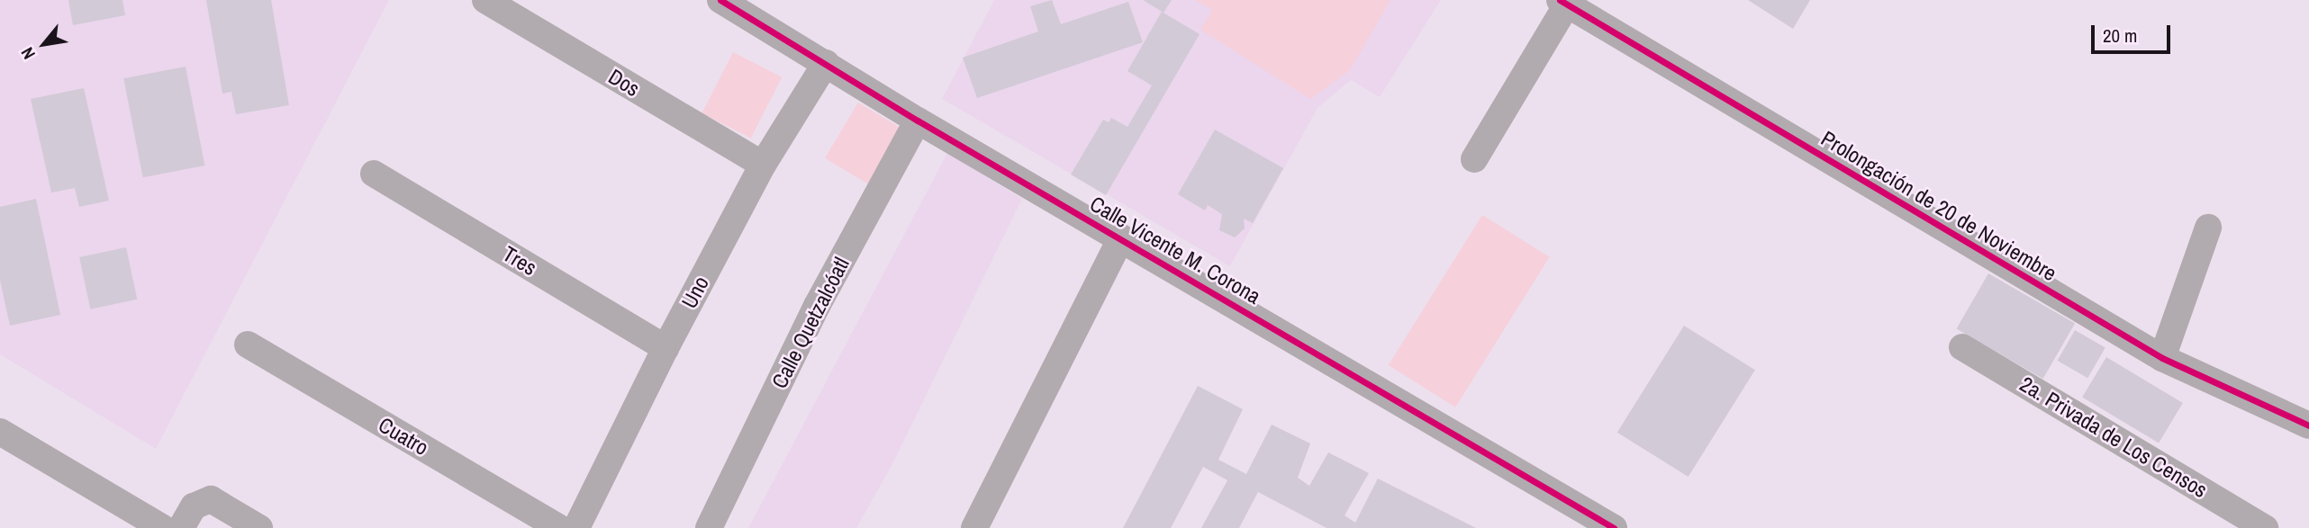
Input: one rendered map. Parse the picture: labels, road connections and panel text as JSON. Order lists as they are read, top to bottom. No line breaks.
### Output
{"streets":{"street":["Dos","Prolongación de 20 de Noviembre","Calle Vicente M. Corona","Tres","Uno","Calle Quetzalcóatl","Cuatro","2a. Privada de Los Censos"]},"crossings":[["Dos","Uno"],["Calle Vicente M. Corona","Uno"],["Calle Vicente M. Corona","Calle Quetzalcóatl"],["Tres","Uno"]],"scale_bar":"20 m","north":"bottom left"}
